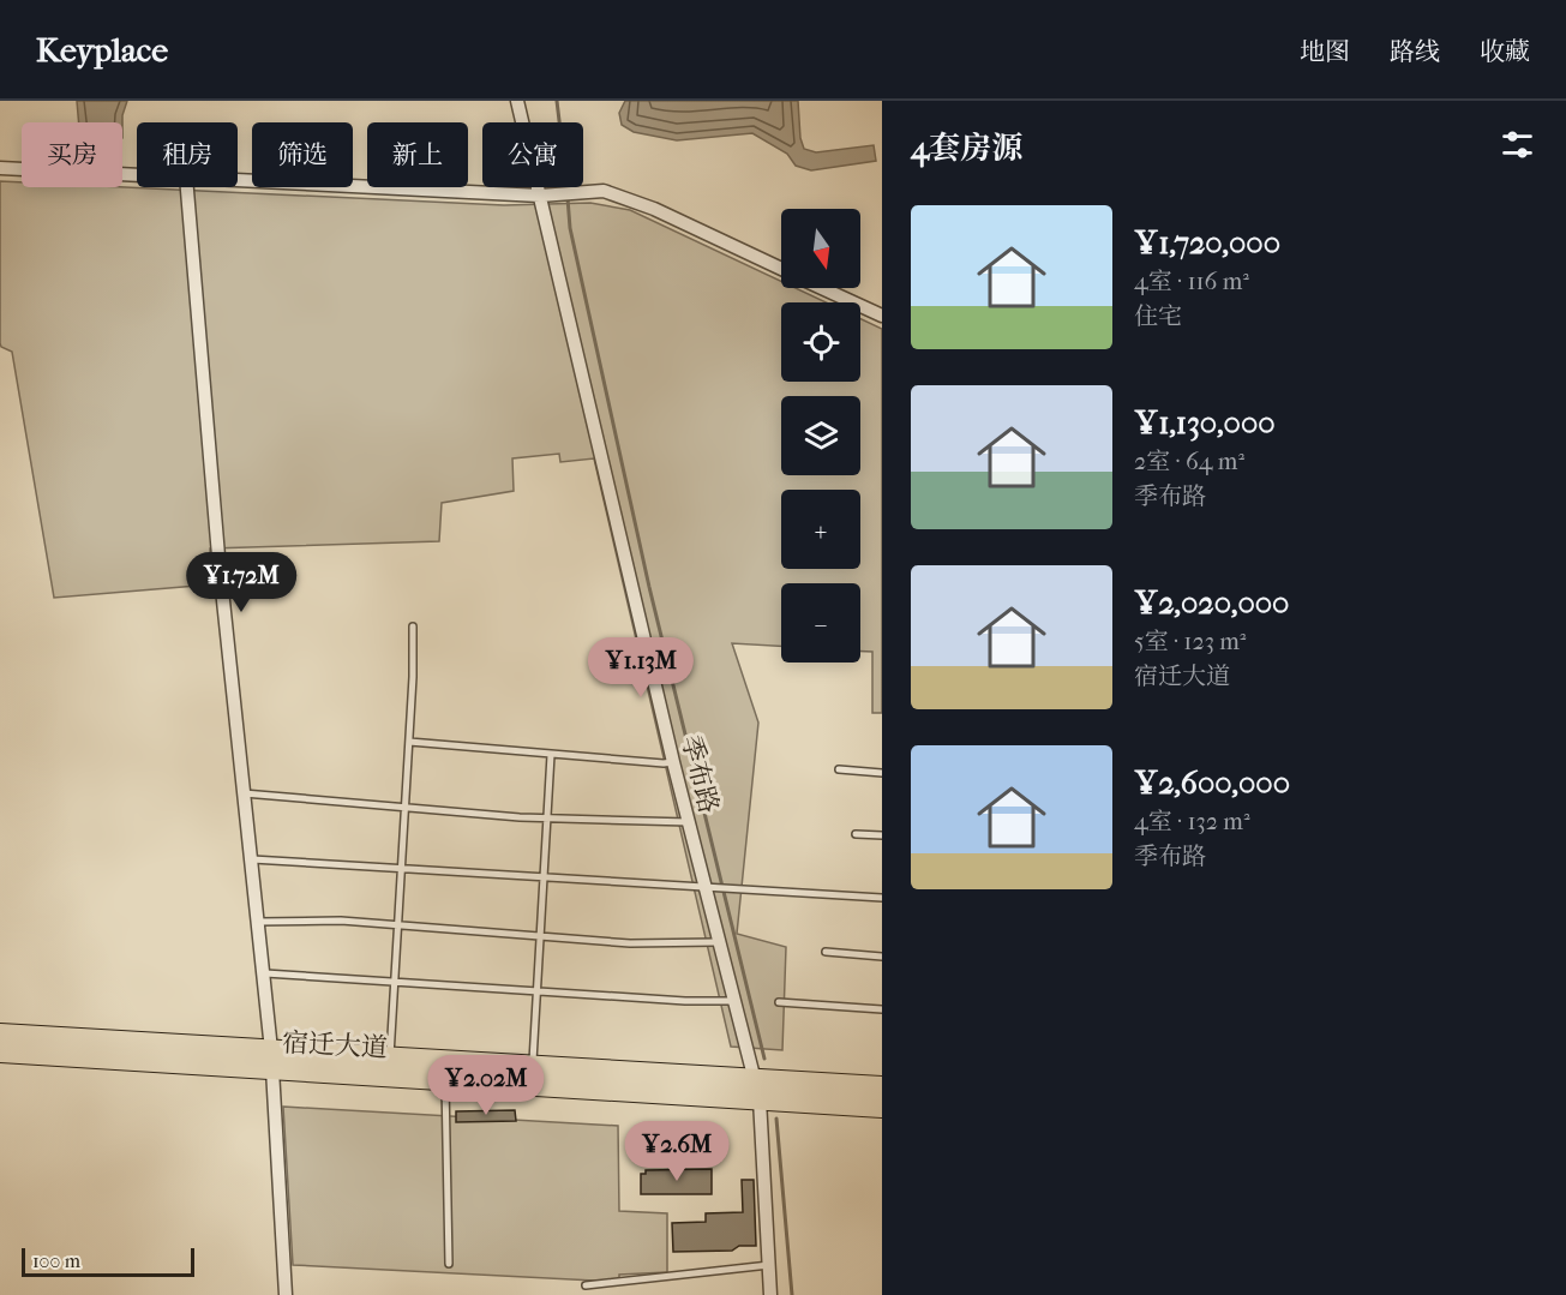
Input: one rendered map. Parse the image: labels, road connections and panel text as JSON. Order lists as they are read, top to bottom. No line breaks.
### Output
{"streets":{"main road":["宿迁大道"],"street":["季布路"]},"crossings":[["季布路","宿迁大道"]],"scale_bar":"100 m","north":"bottom","page":{"header":"Keyplace","nav":["地图","路线","收藏"],"heading":"4套房源","chip":["买房","租房","筛选","新上","公寓"],"list":[{"name":"¥1,720,000","note":"4室 · 116 m² · 住宅"},{"name":"¥1,130,000","note":"2室 · 64 m² · 季布路"},{"name":"¥2,020,000","note":"5室 · 123 m² · 宿迁大道"},{"name":"¥2,600,000","note":"4室 · 132 m² · 季布路"}],"map_buttons":["+","−"],"price":["¥1.72M","¥1.13M","¥2.02M","¥2.6M"],"scale":"100 m"}}
